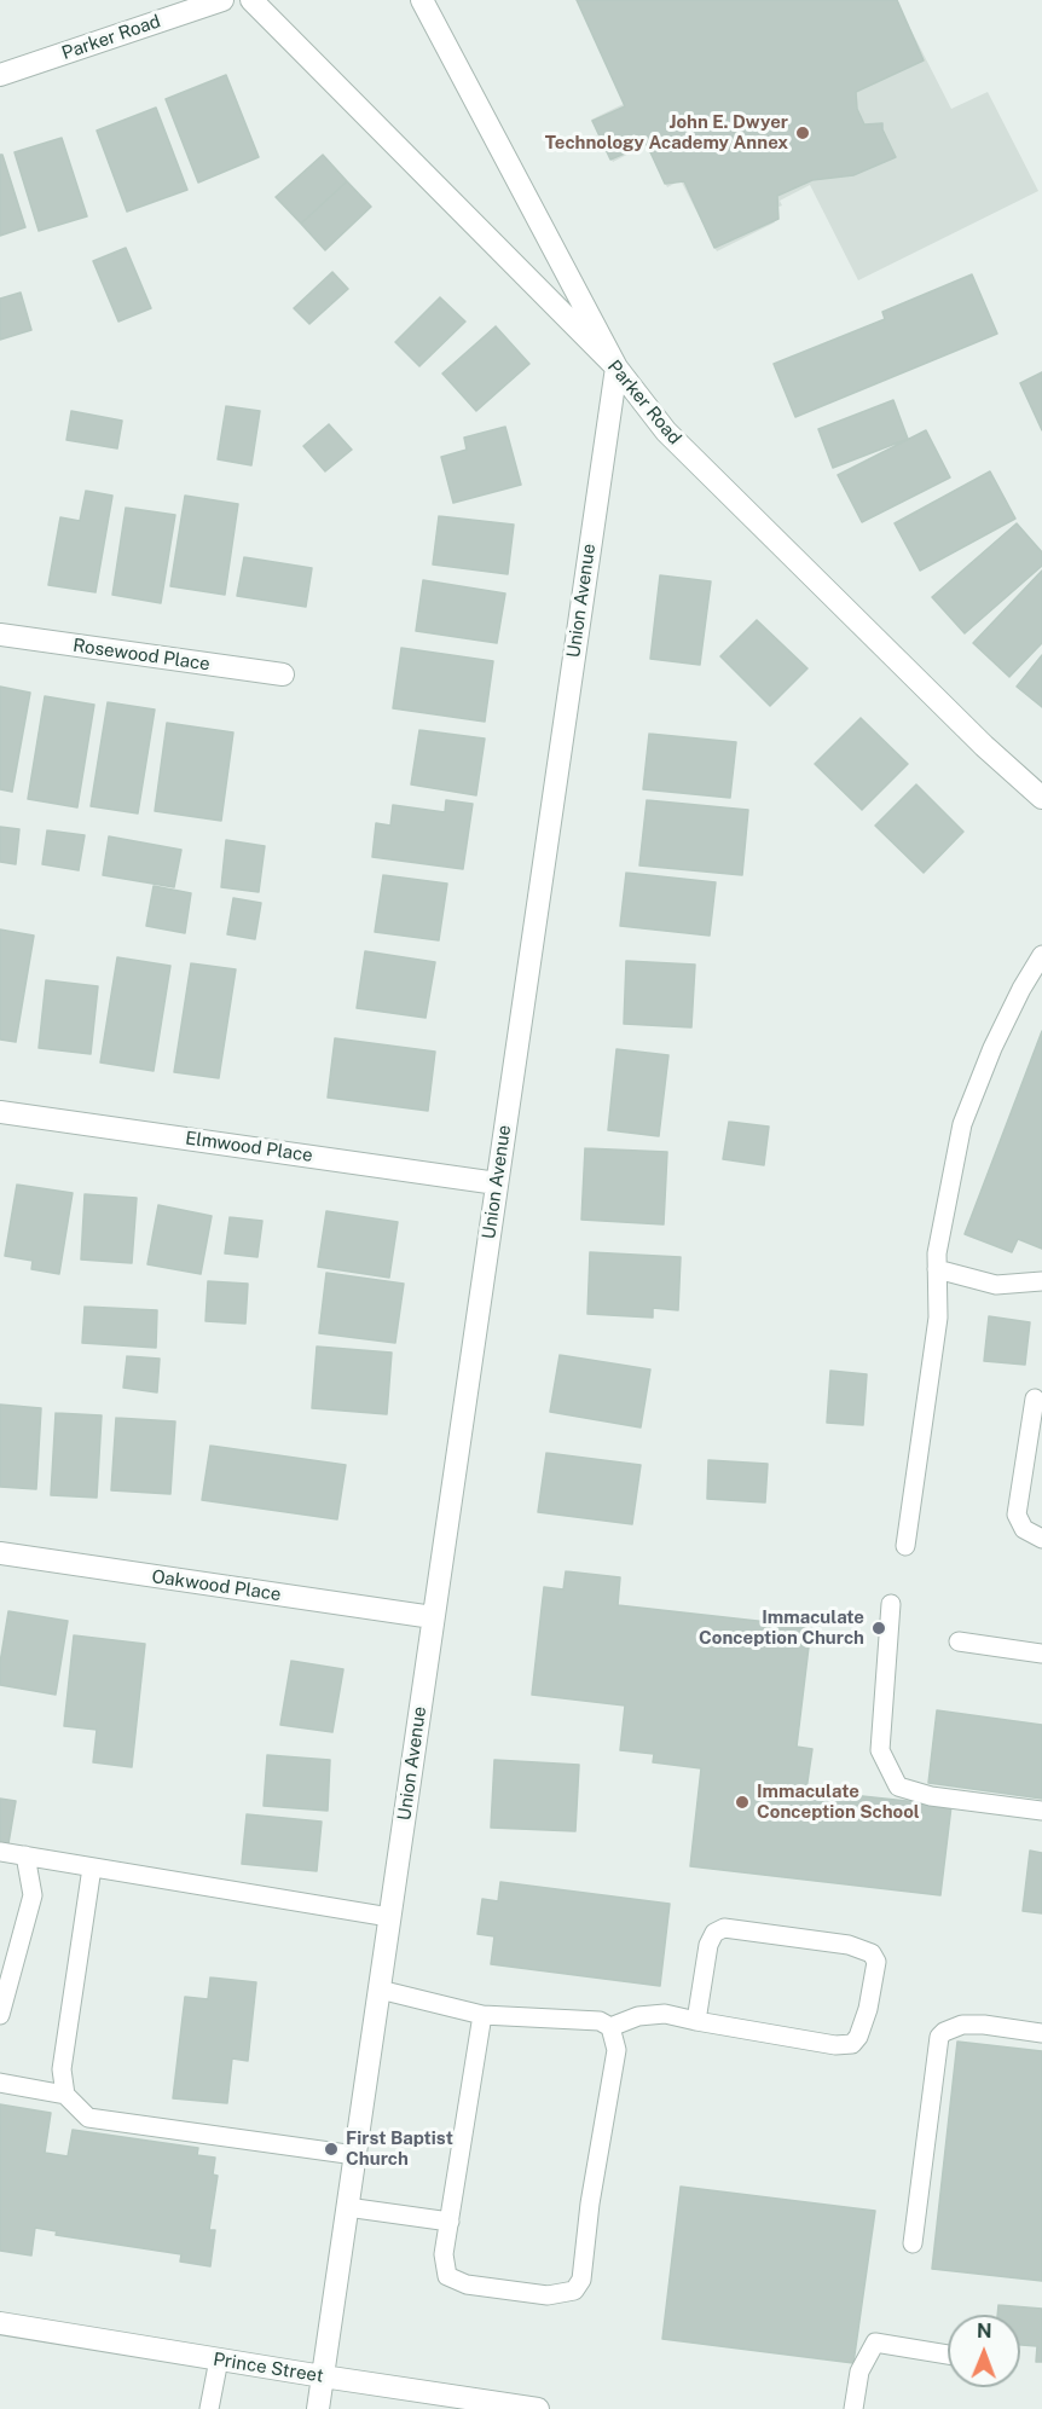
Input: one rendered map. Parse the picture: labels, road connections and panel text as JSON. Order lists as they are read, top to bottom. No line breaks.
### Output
{"streets":{"street":["Parker Road","Union Avenue","Rosewood Place","Elmwood Place","Oakwood Place","Prince Street"]},"crossings":[["Parker Road","Union Avenue"],["Union Avenue","Elmwood Place"],["Union Avenue","Oakwood Place"],["Union Avenue","Prince Street"]],"places":["John E. Dwyer Technology Academy Annex","Immaculate Conception Church","Immaculate Conception School","First Baptist Church"],"north":"top"}
